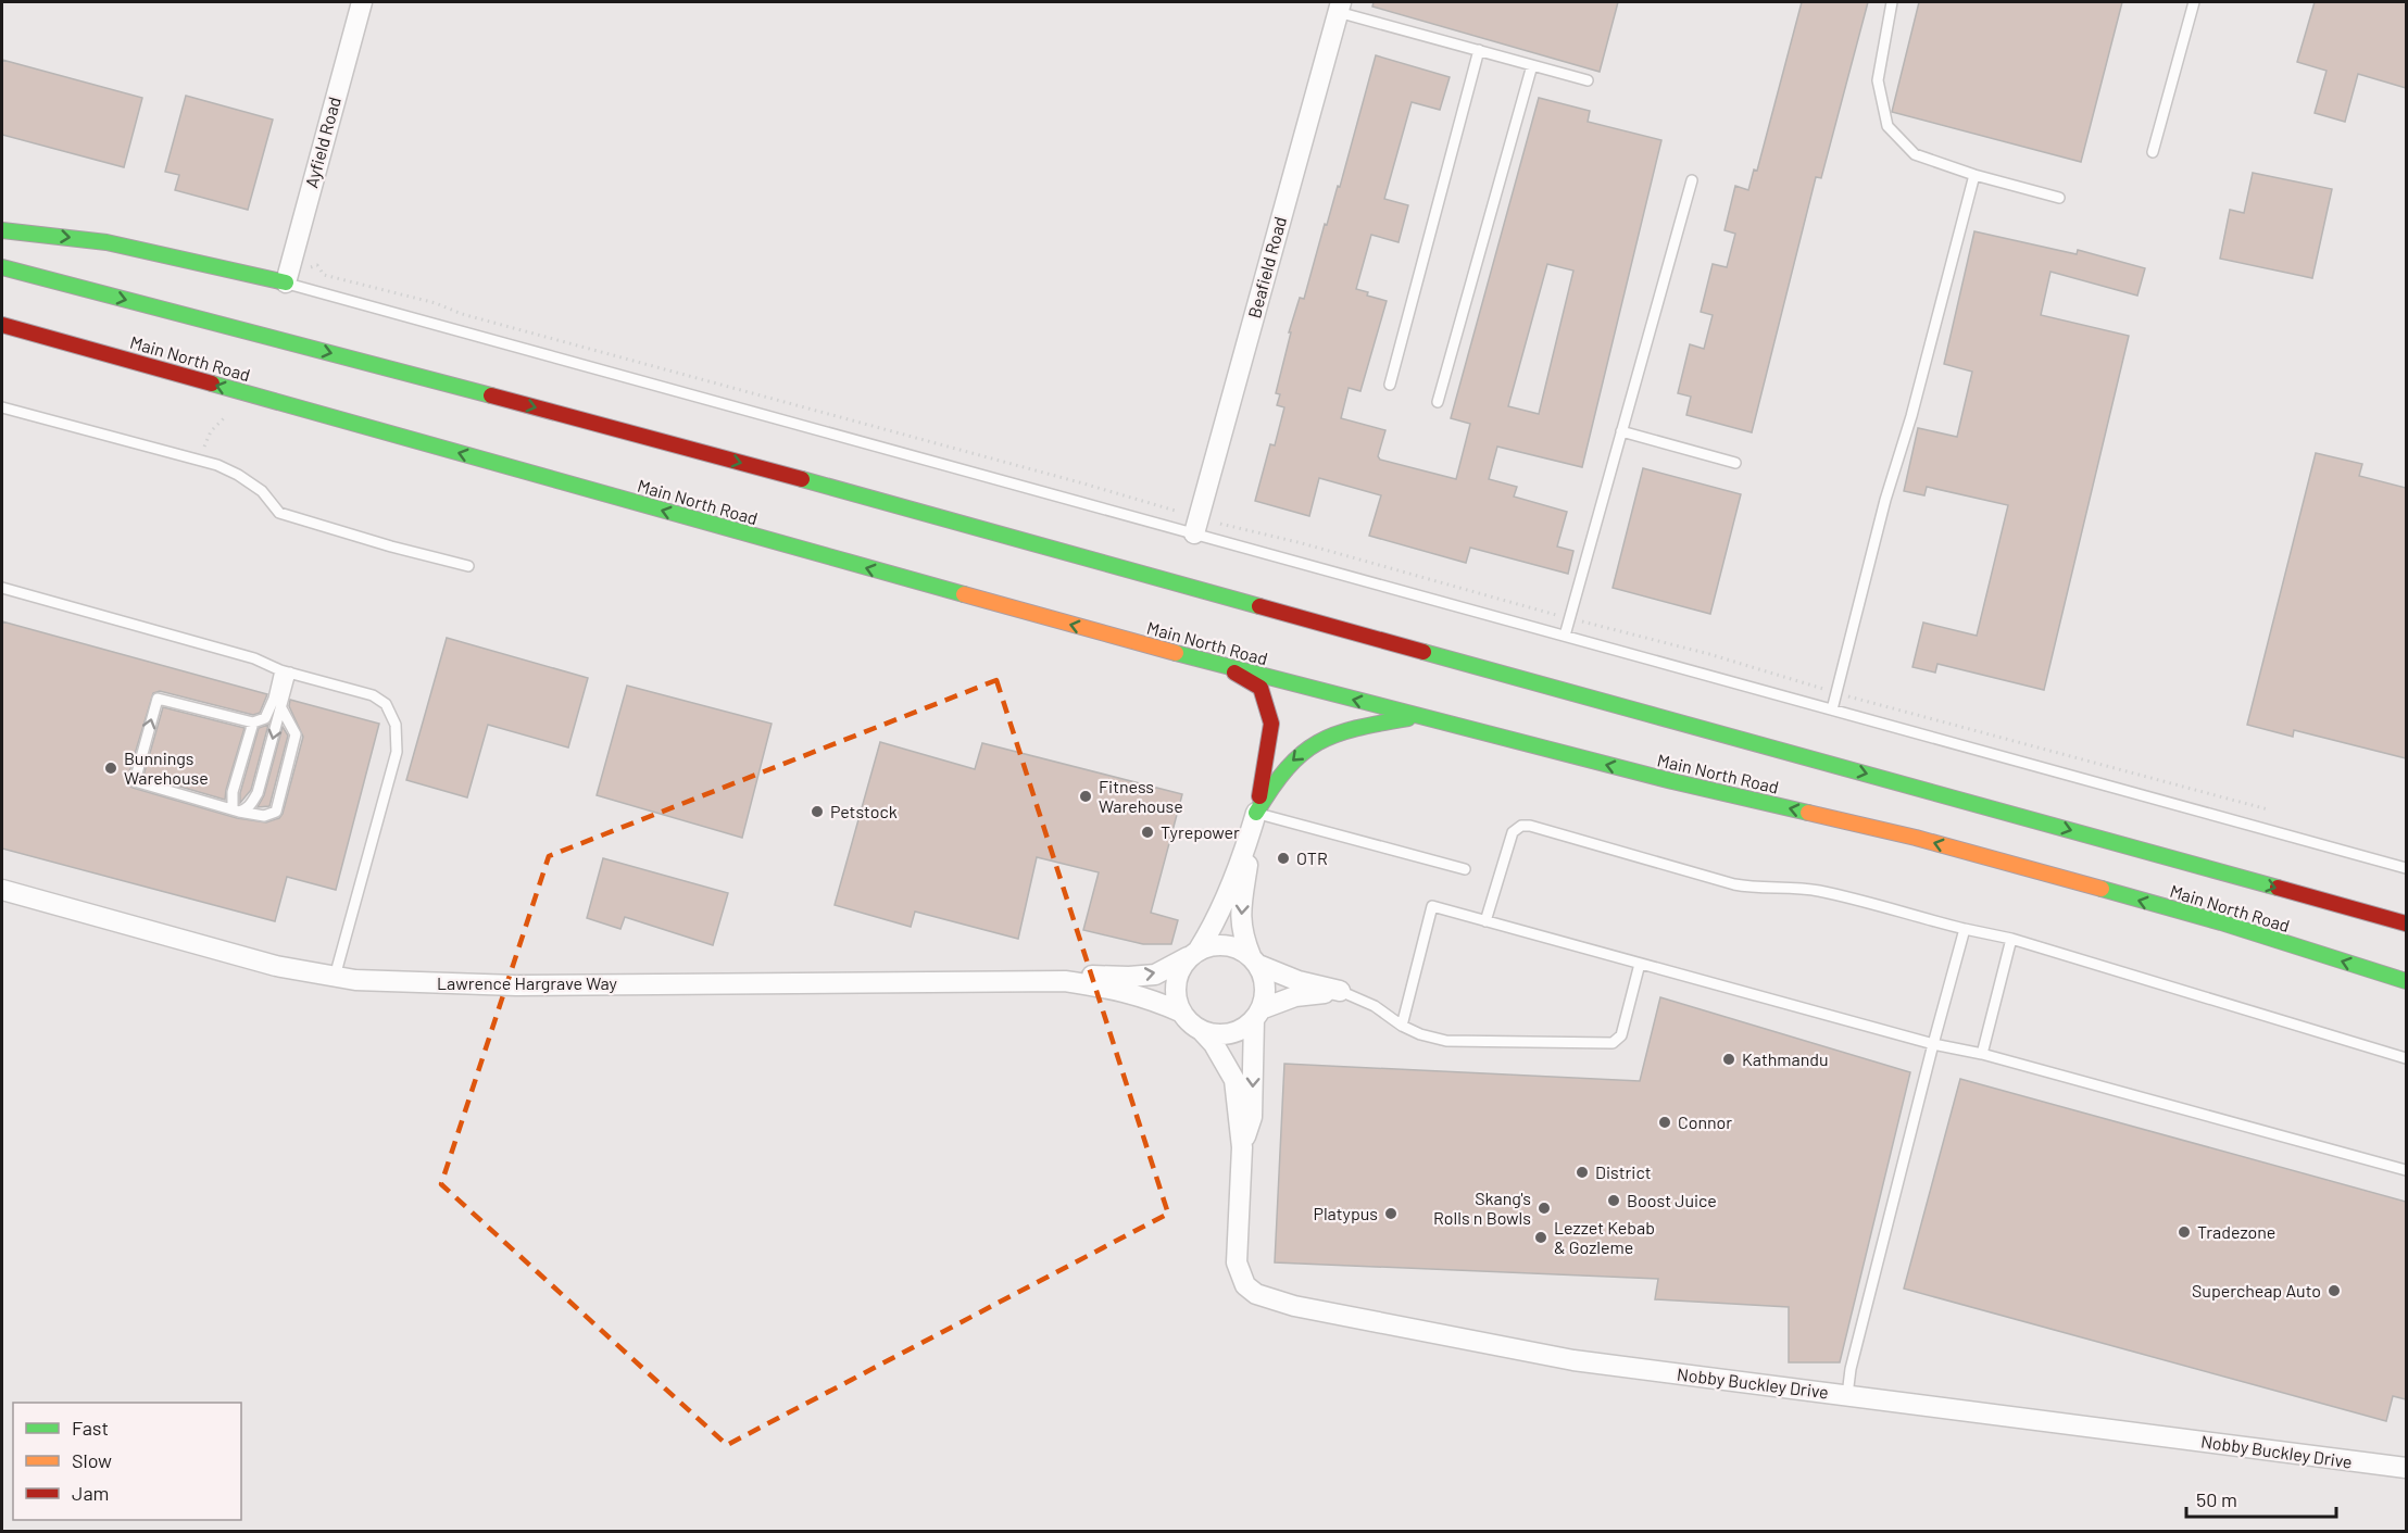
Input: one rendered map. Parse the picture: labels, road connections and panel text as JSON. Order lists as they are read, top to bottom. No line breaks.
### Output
{"streets":{"highway":["Main North Road"],"street":["Ayfield Road","Beafield Road","Lawrence Hargrave Way","Nobby Buckley Drive"]},"crossings":[["Lawrence Hargrave Way","Nobby Buckley Drive"]],"places":["Bunnings Warehouse","Fitness Warehouse","Petstock","Tyrepower","OTR","Kathmandu","Connor","District","Boost Juice","Skang's Rolls n Bowls","Platypus","Tradezone","Lezzet Kebab & Gozleme","Supercheap Auto"],"legend":["Fast","Slow","Jam"],"scale_bar":"50 m"}
